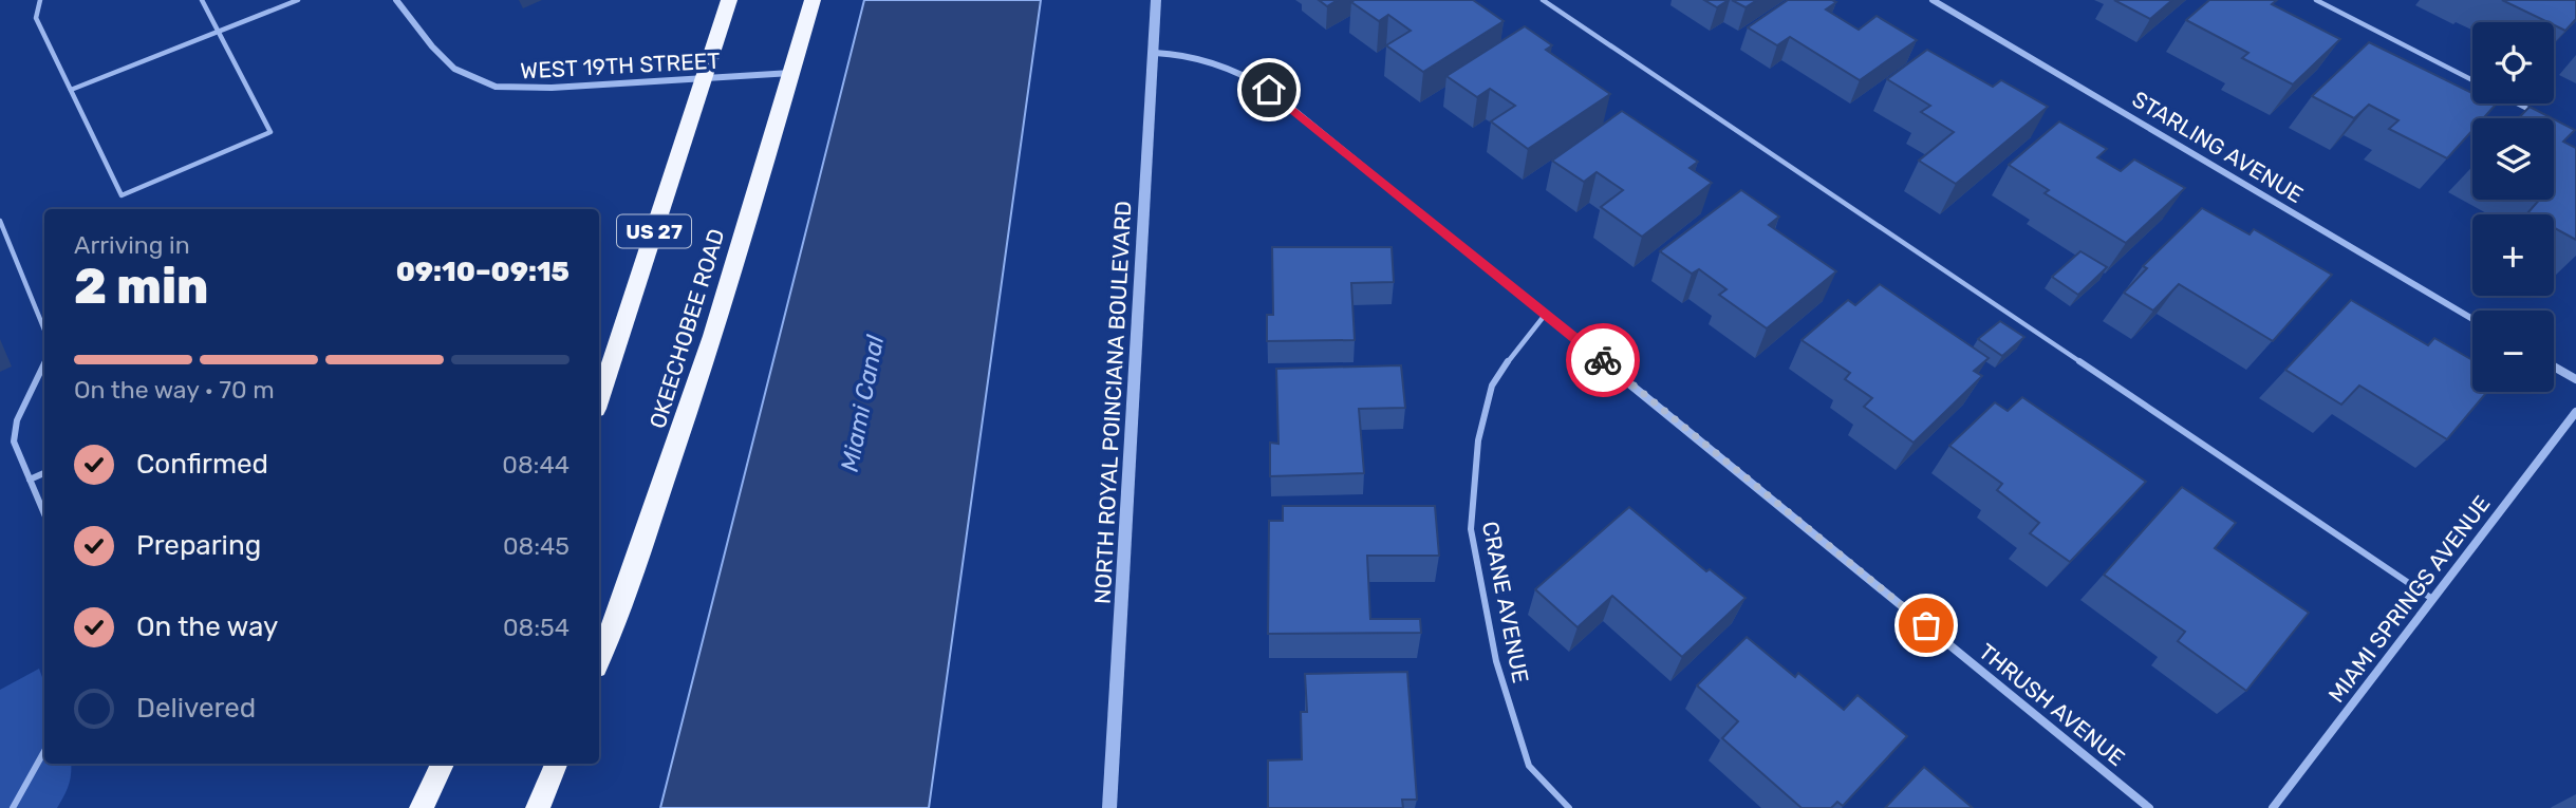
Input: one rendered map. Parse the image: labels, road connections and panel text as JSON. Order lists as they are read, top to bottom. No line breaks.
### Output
{"streets":{"highway":["US 27","OKEECHOBEE ROAD"],"street":["WEST 19TH STREET","STARLING AVENUE","NORTH ROYAL POINCIANA BOULEVARD","MIAMI SPRINGS AVENUE","THRUSH AVENUE"],"lane":["CRANE AVENUE"]},"crossings":[["WEST 19TH STREET","US 27"],["WEST 19TH STREET","OKEECHOBEE ROAD"],["NORTH ROYAL POINCIANA BOULEVARD","THRUSH AVENUE"],["CRANE AVENUE","THRUSH AVENUE"]],"water":["Miami Canal"],"page":{"map_buttons":["+","−"],"heading":["2 min","Arriving in","09:10–09:15"],"bar":"On the way · 70 m","list":[["Confirmed","08:44"],["Preparing","08:45"],["On the way","08:54"],"Delivered"]}}
